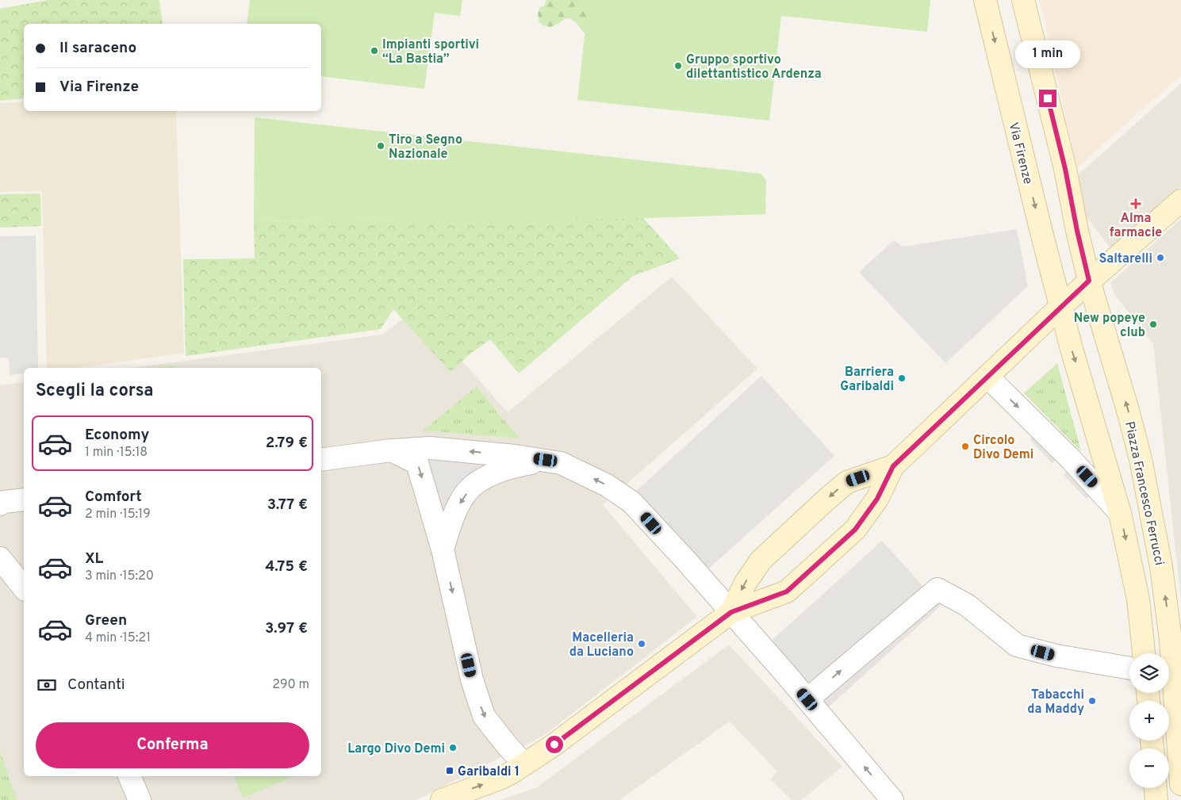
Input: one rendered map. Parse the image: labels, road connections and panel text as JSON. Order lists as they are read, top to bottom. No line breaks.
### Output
{"streets":{"main road":["Via Firenze","Piazza Francesco Ferrucci"]},"places":{"other":["Impianti sportivi “La Bastia”","Gruppo sportivo dilettantistico Ardenza","Tiro a Segno Nazionale","Saltarelli","New popeye club","Barriera Garibaldi","Circolo Divo Demi","Macelleria da Luciano","Tabacchi da Maddy","Largo Divo Demi"],"health":["Alma farmacie"],"transit":["Garibaldi 1"]},"page":{"banner":["Il saraceno","Via Firenze"],"bubble":"1 min","heading":"Scegli la corsa","list":[{"name":"Economy","note":"1 min · 15:18","value":"2.79 €"},{"name":"Comfort","note":"2 min · 15:19","value":"3.77 €"},{"name":"XL","note":"3 min · 15:20","value":"4.75 €"},{"name":"Green","note":"4 min · 15:21","value":"3.97 €"}],"map_buttons":["+","−"],"pay":["Contanti","290 m"],"buttons":"Conferma"}}
